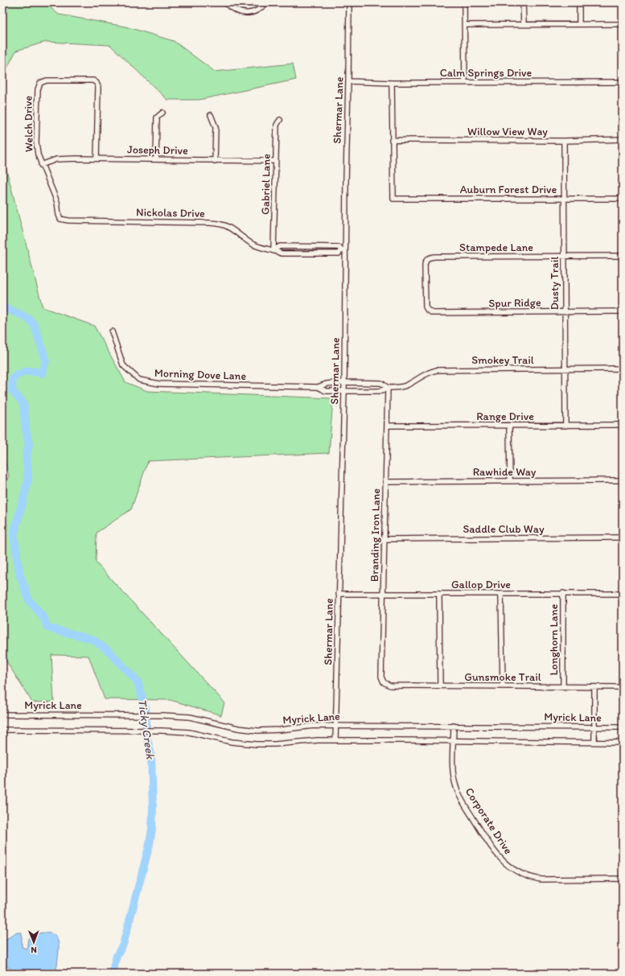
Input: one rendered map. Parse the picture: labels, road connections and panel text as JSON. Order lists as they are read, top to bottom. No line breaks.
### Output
{"streets":{"street":["Calm Springs Drive","Shermar Lane","Welch Drive","Willow View Way","Joseph Drive","Gabriel Lane","Auburn Forest Drive","Nickolas Drive","Stampede Lane","Dusty Trail","Spur Ridge","Smokey Trail","Morning Dove Lane","Range Drive","Rawhide Way","Saddle Club Way","Branding Iron Lane","Gallop Drive","Longhorn Lane","Gunsmoke Trail","Myrick Lane","Corporate Drive"]},"crossings":[["Calm Springs Drive","Shermar Lane"],["Shermar Lane","Nickolas Drive"],["Shermar Lane","Smokey Trail"],["Shermar Lane","Morning Dove Lane"],["Shermar Lane","Gallop Drive"],["Shermar Lane","Myrick Lane"],["Welch Drive","Joseph Drive"],["Welch Drive","Nickolas Drive"],["Willow View Way","Auburn Forest Drive"],["Willow View Way","Dusty Trail"],["Joseph Drive","Gabriel Lane"],["Gabriel Lane","Nickolas Drive"],["Auburn Forest Drive","Dusty Trail"],["Stampede Lane","Dusty Trail"],["Stampede Lane","Spur Ridge"],["Dusty Trail","Spur Ridge"],["Dusty Trail","Smokey Trail"],["Dusty Trail","Range Drive"],["Smokey Trail","Morning Dove Lane"],["Smokey Trail","Branding Iron Lane"],["Range Drive","Branding Iron Lane"],["Rawhide Way","Branding Iron Lane"],["Saddle Club Way","Branding Iron Lane"],["Branding Iron Lane","Gallop Drive"],["Branding Iron Lane","Gunsmoke Trail"],["Gallop Drive","Longhorn Lane"],["Longhorn Lane","Gunsmoke Trail"],["Myrick Lane","Corporate Drive"]],"water":["Ticky Creek"],"north":"bottom"}
